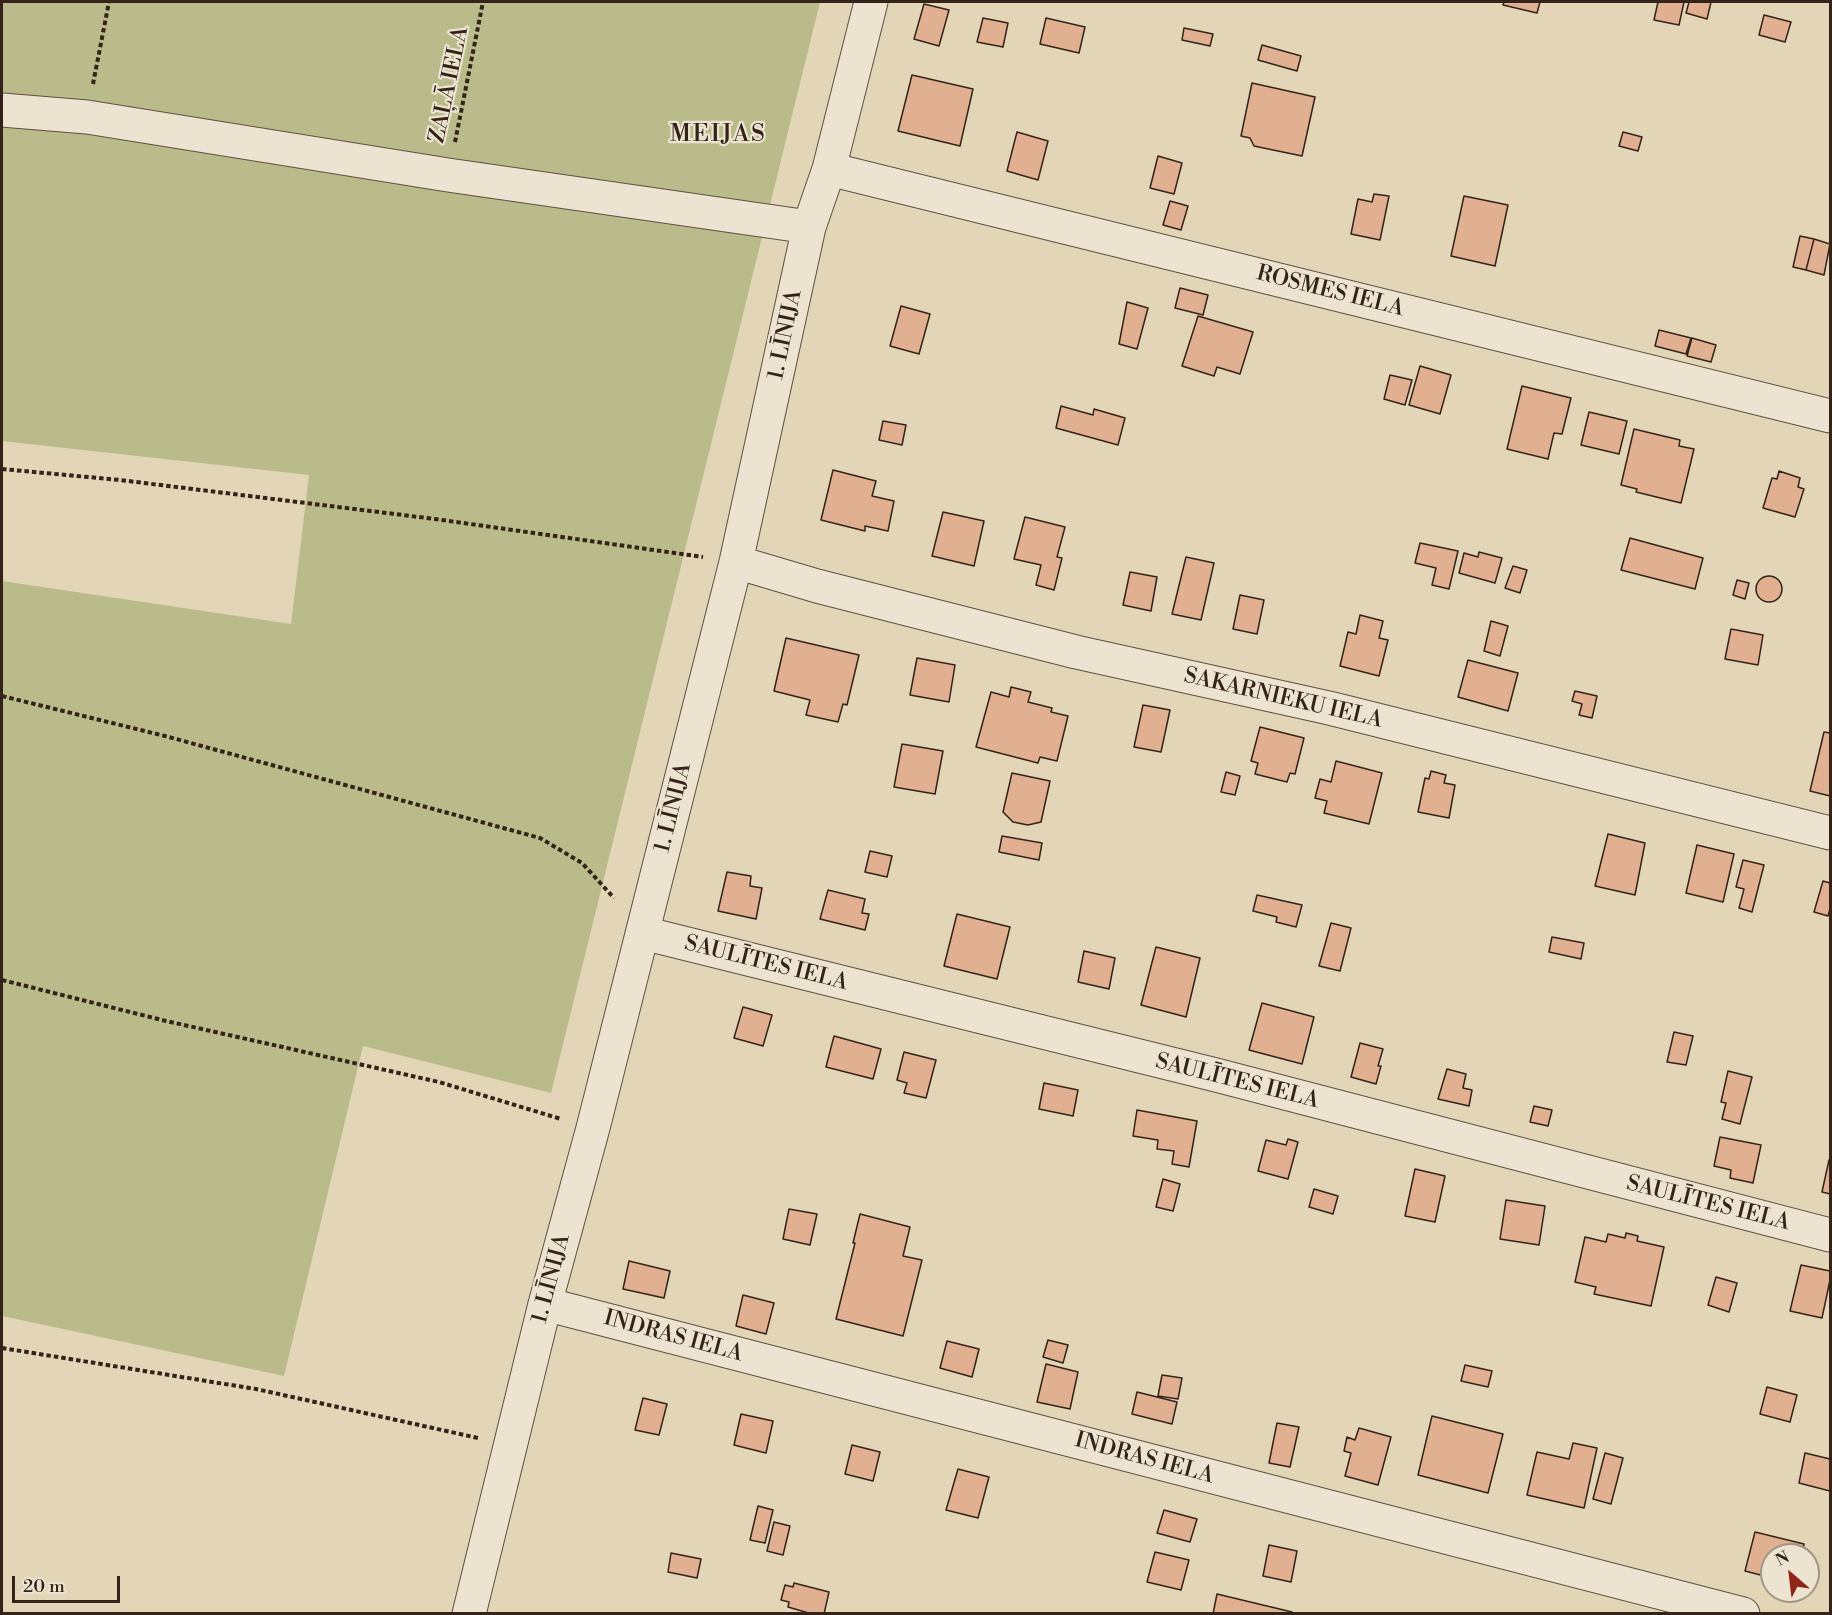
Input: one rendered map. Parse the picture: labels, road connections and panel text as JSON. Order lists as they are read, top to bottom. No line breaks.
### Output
{"streets":{"street":["ROSMES IELA","1. LĪNIJA","SAKARNIEKU IELA","SAULĪTES IELA","INDRAS IELA"],"path":["ZAĻĀ IELA"]},"crossings":[["ROSMES IELA","1. LĪNIJA"],["1. LĪNIJA","SAKARNIEKU IELA"],["1. LĪNIJA","SAULĪTES IELA"],["1. LĪNIJA","INDRAS IELA"]],"districts":["MEIJAS"],"scale_bar":"20 m","north":"top left"}
